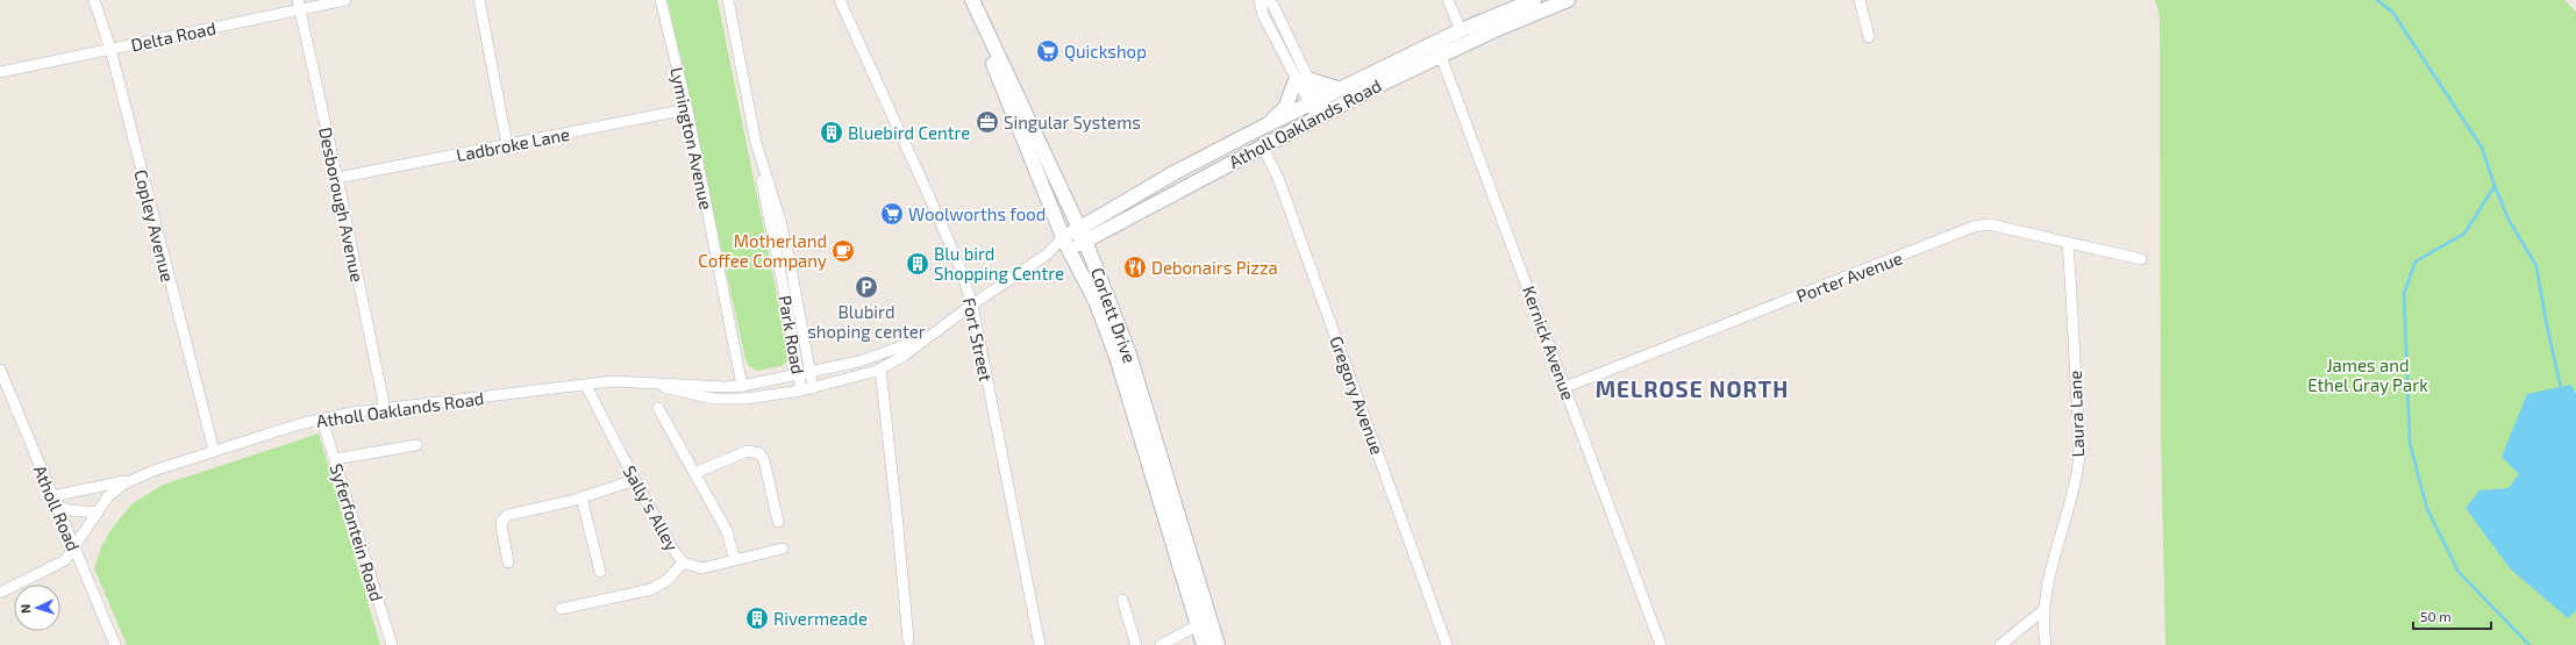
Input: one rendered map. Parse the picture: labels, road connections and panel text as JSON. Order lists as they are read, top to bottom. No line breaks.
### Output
{"streets":{"main road":["Atholl Oaklands Road","Corlett Drive"],"street":["Delta Road","Lymington Avenue","Ladbroke Lane","Desborough Avenue","Copley Avenue","Porter Avenue","Park Road","Fort Street","Kernick Avenue","Gregory Avenue","Laura Lane","Atholl Road","Sally's Alley","Syferfontein Road"]},"crossings":[["Delta Road","Desborough Avenue"],["Delta Road","Copley Avenue"],["Atholl Oaklands Road","Lymington Avenue"],["Atholl Oaklands Road","Desborough Avenue"],["Atholl Oaklands Road","Copley Avenue"],["Atholl Oaklands Road","Corlett Drive"],["Atholl Oaklands Road","Park Road"],["Atholl Oaklands Road","Fort Street"],["Atholl Oaklands Road","Kernick Avenue"],["Atholl Oaklands Road","Gregory Avenue"],["Atholl Oaklands Road","Atholl Road"],["Atholl Oaklands Road","Sally's Alley"],["Atholl Oaklands Road","Syferfontein Road"],["Lymington Avenue","Ladbroke Lane"],["Ladbroke Lane","Desborough Avenue"],["Porter Avenue","Kernick Avenue"],["Porter Avenue","Laura Lane"]],"districts":["MELROSE NORTH"],"parks":["James and Ethel Gray Park"],"places":{"supermarket":["Quickshop","Woolworths food"],"office":["Singular Systems"],"building":["Bluebird Centre","Blu bird Shopping Centre","Rivermeade"],"cafe":["Motherland Coffee Company"],"restaurant":["Debonairs Pizza"],"parking":["Blubird shoping center"]},"scale_bar":"50 m","north":"left"}
